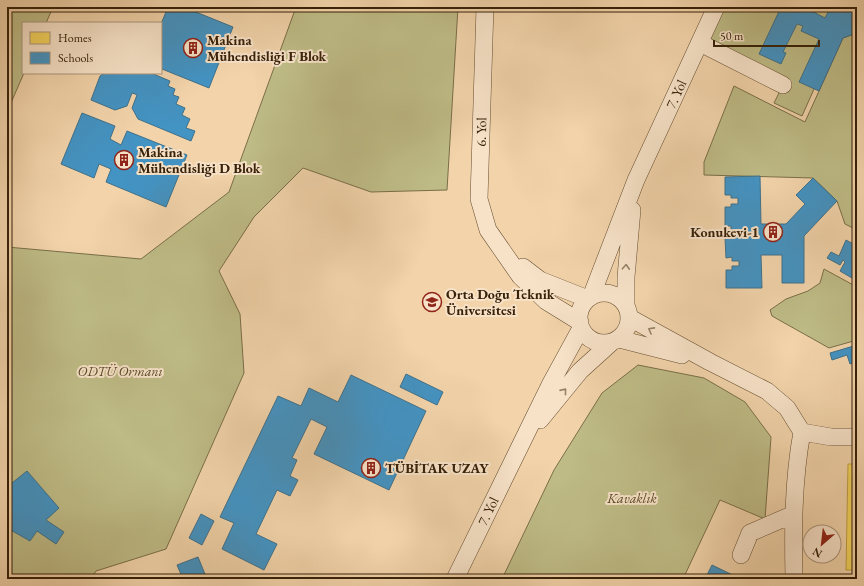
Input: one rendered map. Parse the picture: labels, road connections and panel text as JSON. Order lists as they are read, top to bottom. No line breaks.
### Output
{"streets":{"street":["7. Yol","6. Yol"]},"crossings":[["7. Yol","6. Yol"]],"parks":["ODTÜ Ormanı","Kavaklık"],"places":{"building":["Makina Mühendisliği F Blok","Makina Mühendisliği D Blok","Konukevi-1","TÜBİTAK UZAY"],"school or university":["Orta Doğu Teknik Üniversitesi"]},"legend":["Homes","Schools"],"scale_bar":"50 m","north":"bottom left"}
